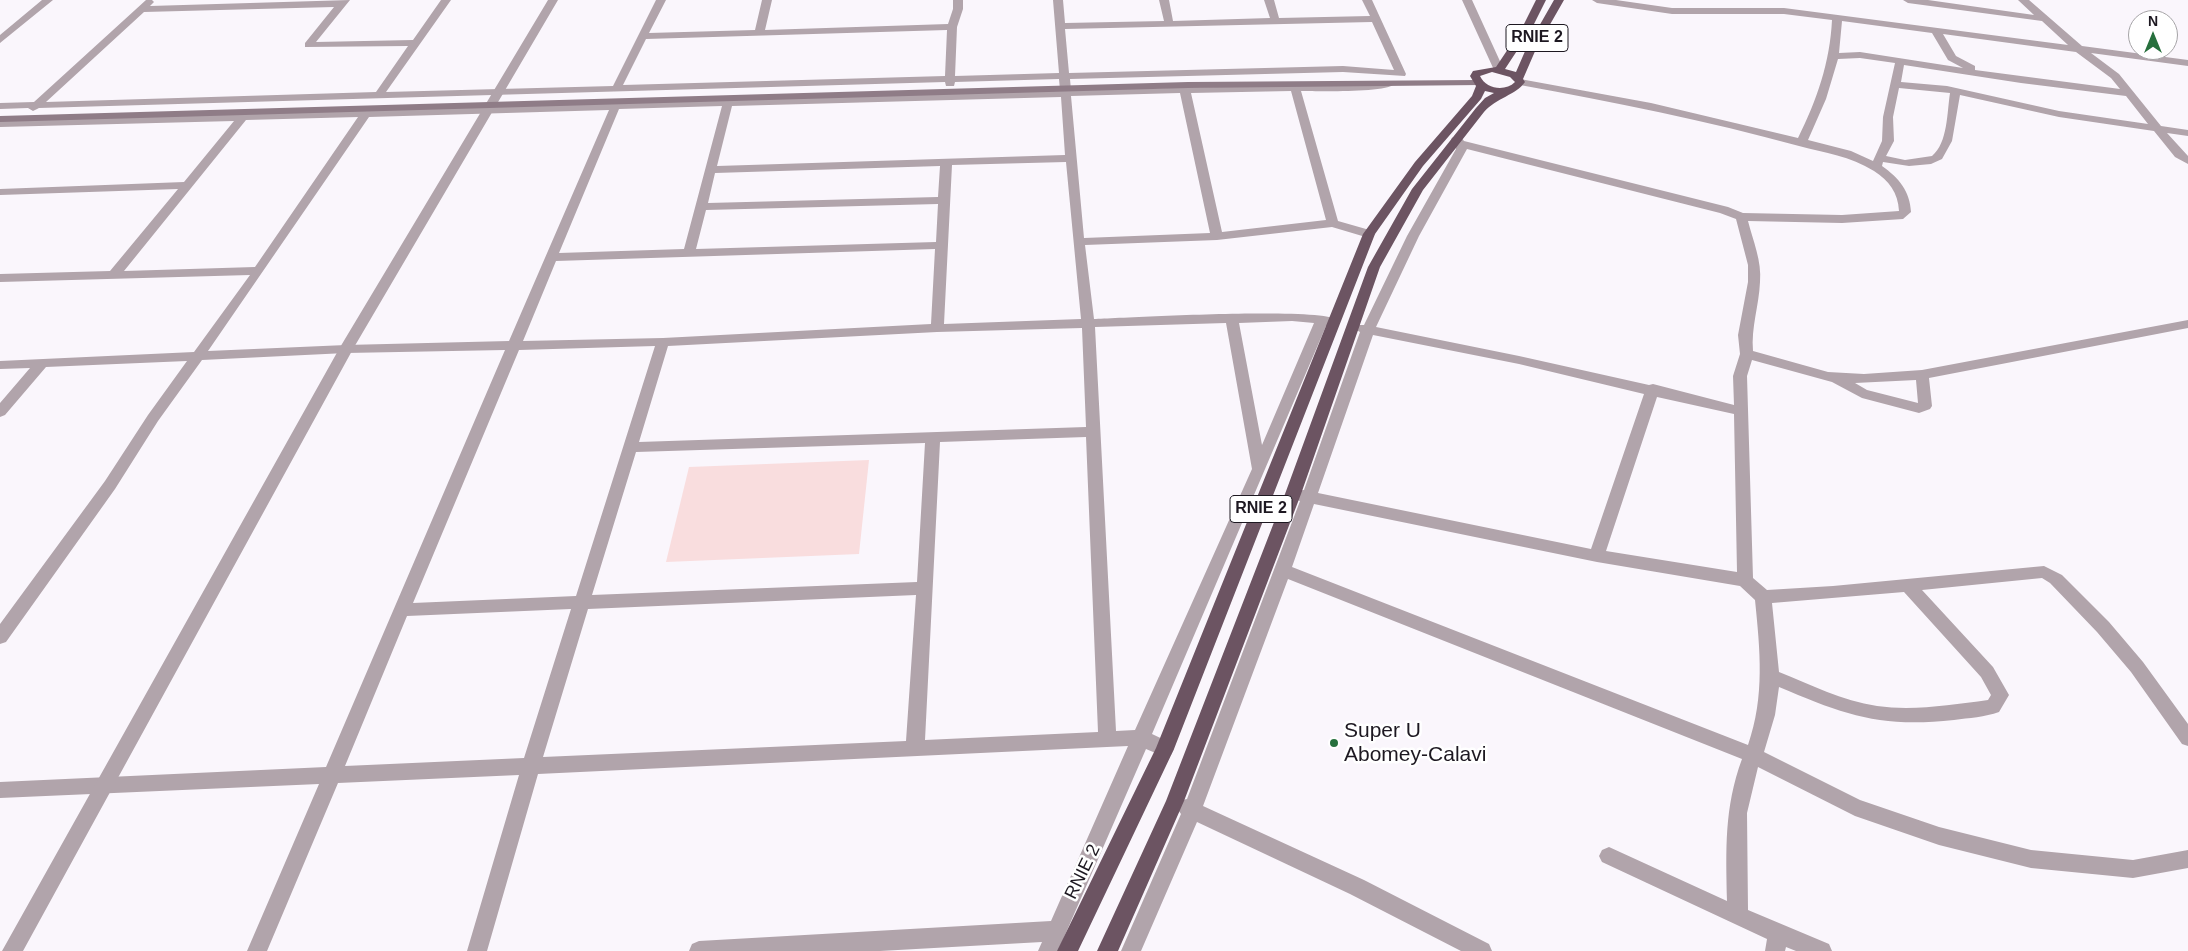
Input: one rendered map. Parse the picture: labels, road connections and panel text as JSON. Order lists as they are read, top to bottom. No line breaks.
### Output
{"streets":{"highway":["RNIE 2"]},"places":["Super U Abomey-Calavi"],"north":"top"}
